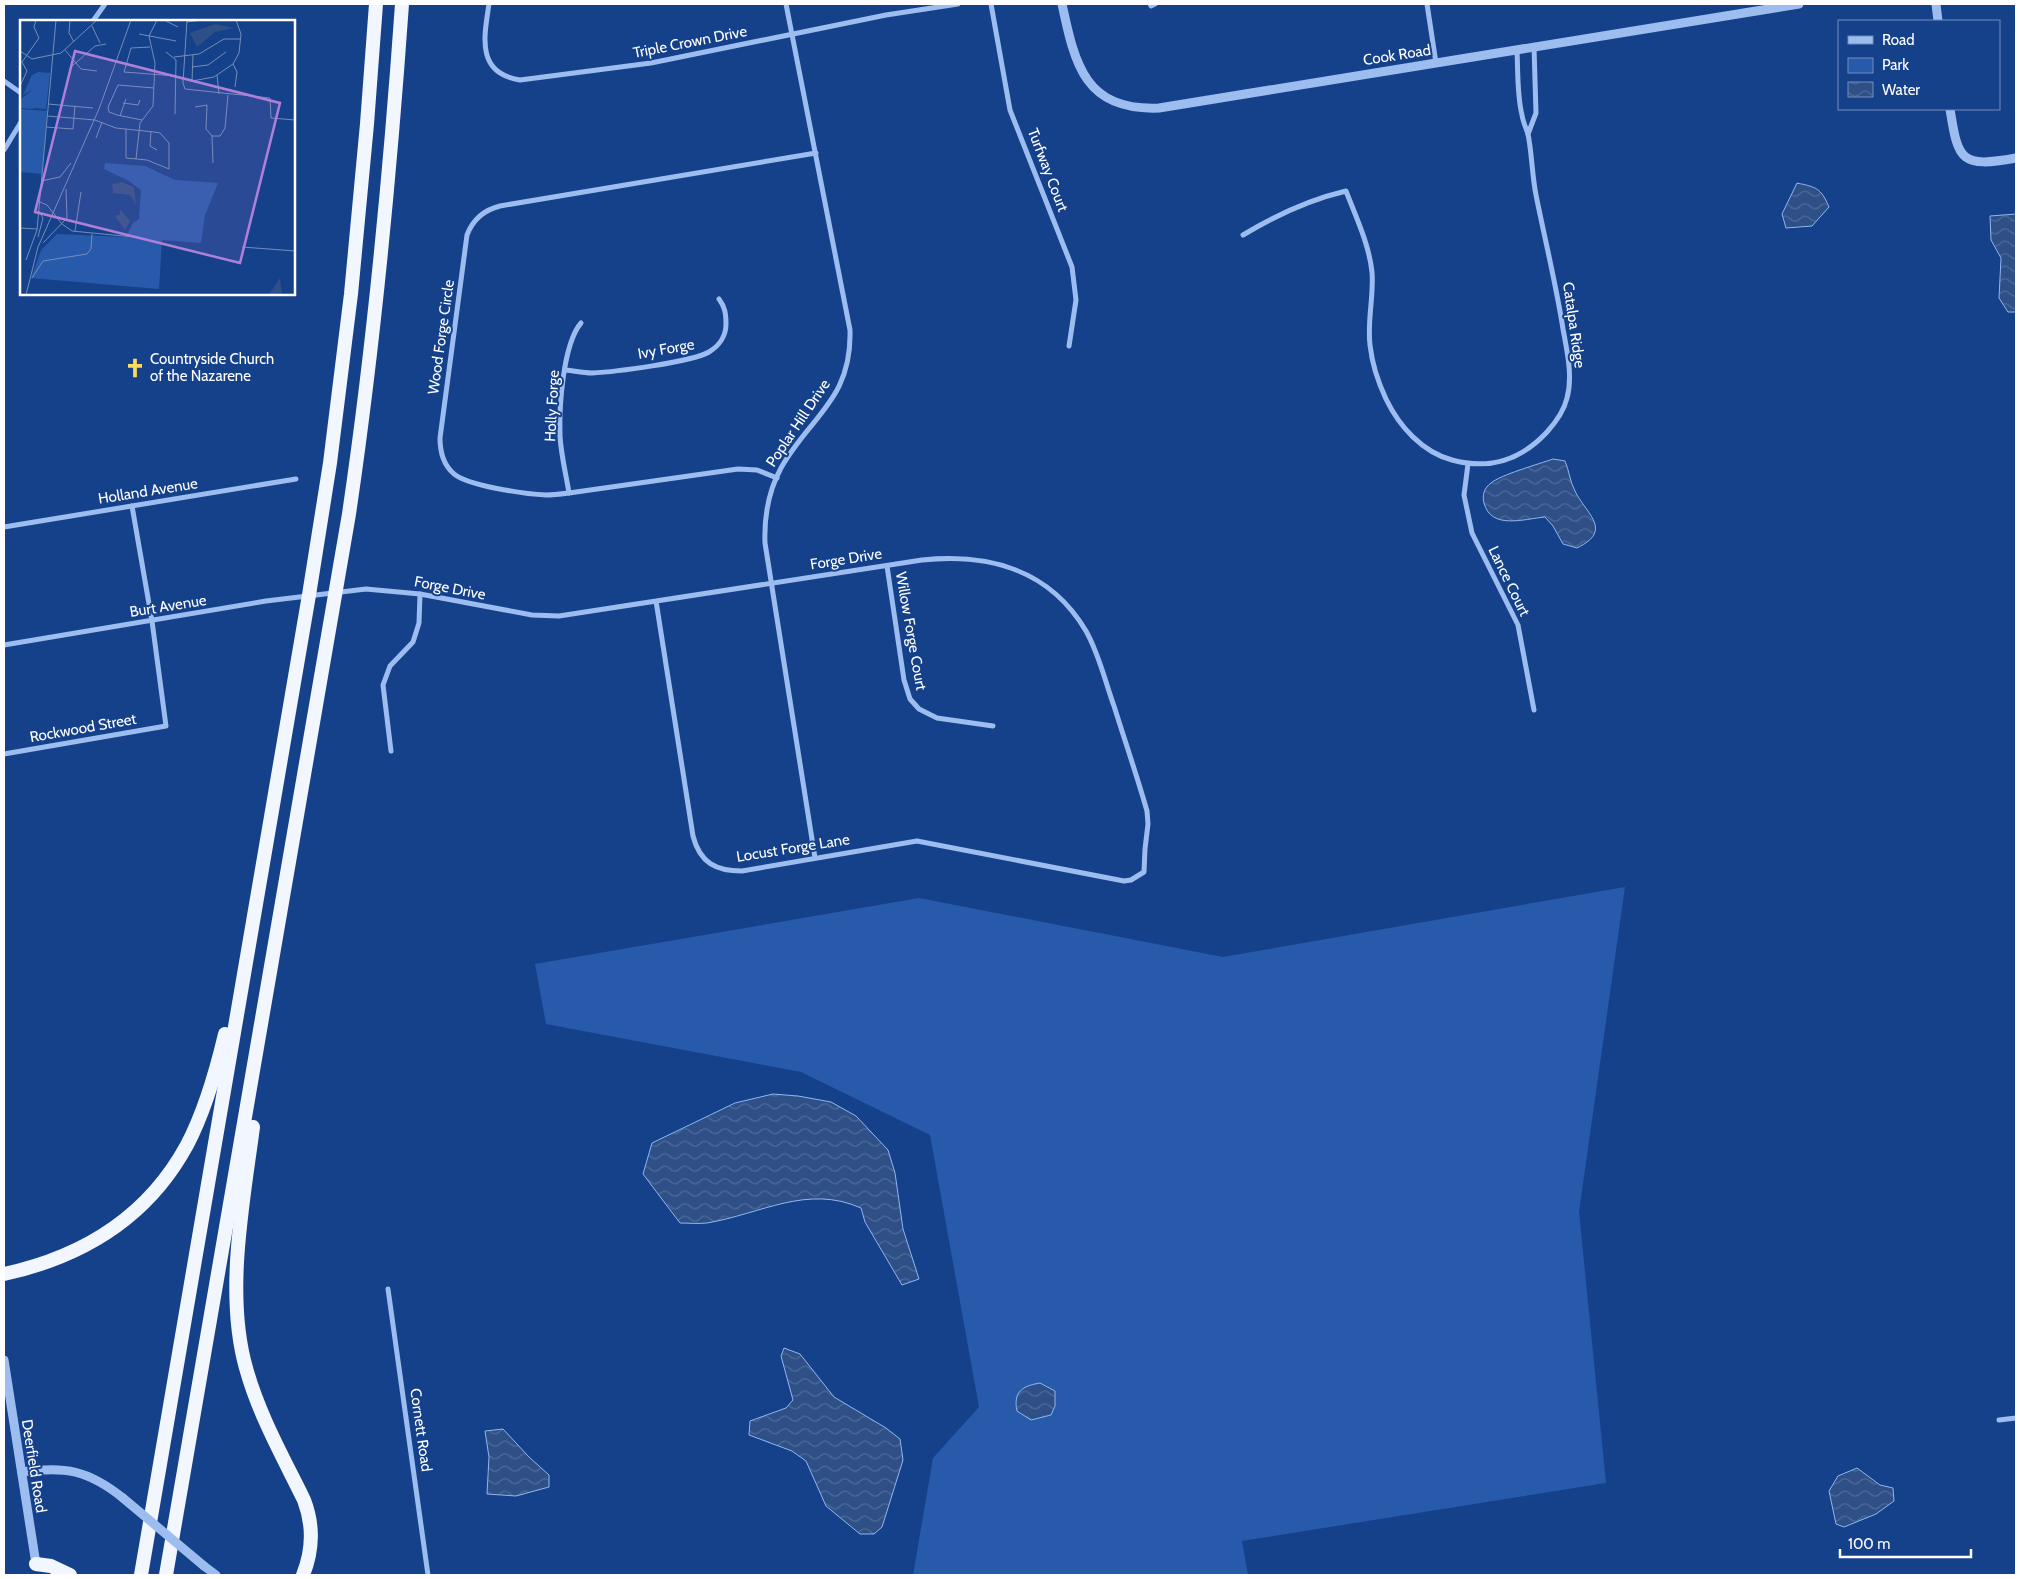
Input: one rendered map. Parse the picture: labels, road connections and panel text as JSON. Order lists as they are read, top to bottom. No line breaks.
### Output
{"streets":{"street":["Triple Crown Drive","Cook Road","Turfway Court","Catalpa Ridge","Wood Forge Circle","Ivy Forge","Holly Forge","Poplar Hill Drive","Holland Avenue","Forge Drive","Lance Court","Burt Avenue","Willow Forge Court","Rockwood Street","Locust Forge Lane","Cornett Road","Deerfield Road"]},"crossings":[["Triple Crown Drive","Poplar Hill Drive"],["Cook Road","Catalpa Ridge"],["Catalpa Ridge","Lance Court"],["Wood Forge Circle","Holly Forge"],["Wood Forge Circle","Poplar Hill Drive"],["Ivy Forge","Holly Forge"],["Poplar Hill Drive","Forge Drive"],["Poplar Hill Drive","Locust Forge Lane"],["Forge Drive","Burt Avenue"],["Forge Drive","Willow Forge Court"],["Forge Drive","Locust Forge Lane"],["Burt Avenue","Rockwood Street"]],"places":{"church":["Countryside Church of the Nazarene"]},"legend":["Road","Park","Water"],"scale_bar":"100 m"}
